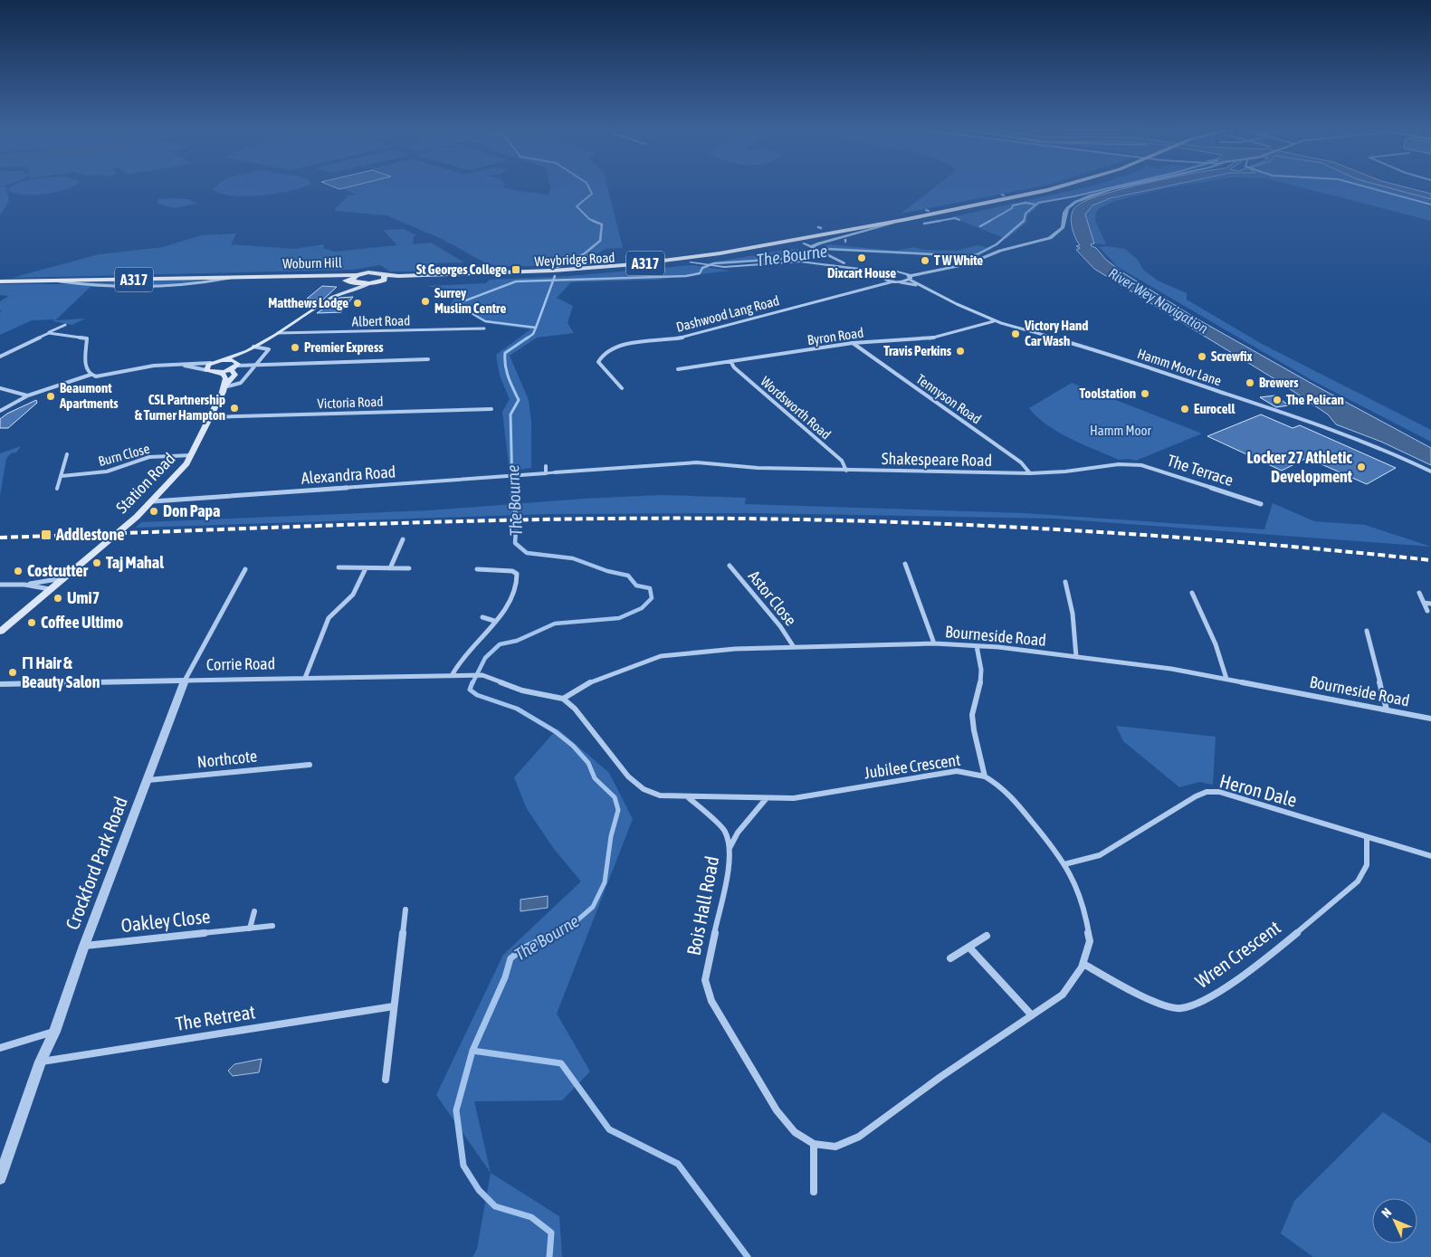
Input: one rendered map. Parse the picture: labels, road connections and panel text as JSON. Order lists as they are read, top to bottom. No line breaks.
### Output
{"streets":{"main road":["Weybridge Road","Woburn Hill","A317","Station Road"],"street":["Dashwood Lang Road","Albert Road","Byron Road","Hamm Moor Lane","Tennyson Road","Victoria Road","Wordsworth Road","Burn Close","Shakespeare Road","The Terrace","Alexandra Road","Astor Close","Bourneside Road","Corrie Road","Northcote","Jubilee Crescent","Heron Dale","Crockford Park Road","Bois Hall Road","Oakley Close","Wren Crescent","The Retreat"]},"crossings":[["Weybridge Road","Woburn Hill"],["Byron Road","Hamm Moor Lane"],["Byron Road","Tennyson Road"],["Byron Road","Wordsworth Road"],["Tennyson Road","Shakespeare Road"],["Victoria Road","Station Road"],["Wordsworth Road","Shakespeare Road"],["Burn Close","Station Road"],["Shakespeare Road","The Terrace"],["Shakespeare Road","Alexandra Road"],["Alexandra Road","Station Road"],["Astor Close","Bourneside Road"],["Bourneside Road","Corrie Road"],["Bourneside Road","Jubilee Crescent"],["Corrie Road","Crockford Park Road"],["Northcote","Crockford Park Road"],["Jubilee Crescent","Bois Hall Road"],["Heron Dale","Bois Hall Road"],["Heron Dale","Wren Crescent"],["Crockford Park Road","Oakley Close"],["Crockford Park Road","The Retreat"],["Bois Hall Road","Wren Crescent"]],"water":["The Bourne","River Wey Navigation"],"parks":["Hamm Moor"],"places":{"other":["Dixcart House","T W White","Surrey Muslim Centre","Matthews Lodge","Victory Hand Car Wash","Premier Express","Travis Perkins","Screwfix","Brewers","Toolstation","Beaumont Apartments","The Pelican","CSL Partnership & Turner Hampton","Eurocell","Locker 27 Athletic Development","Don Papa","Taj Mahal","Costcutter","Umi7","Coffee Ultimo","Π Hair & Beauty Salon"],"transit":["St Georges College","Addlestone"]},"north":"top left"}
